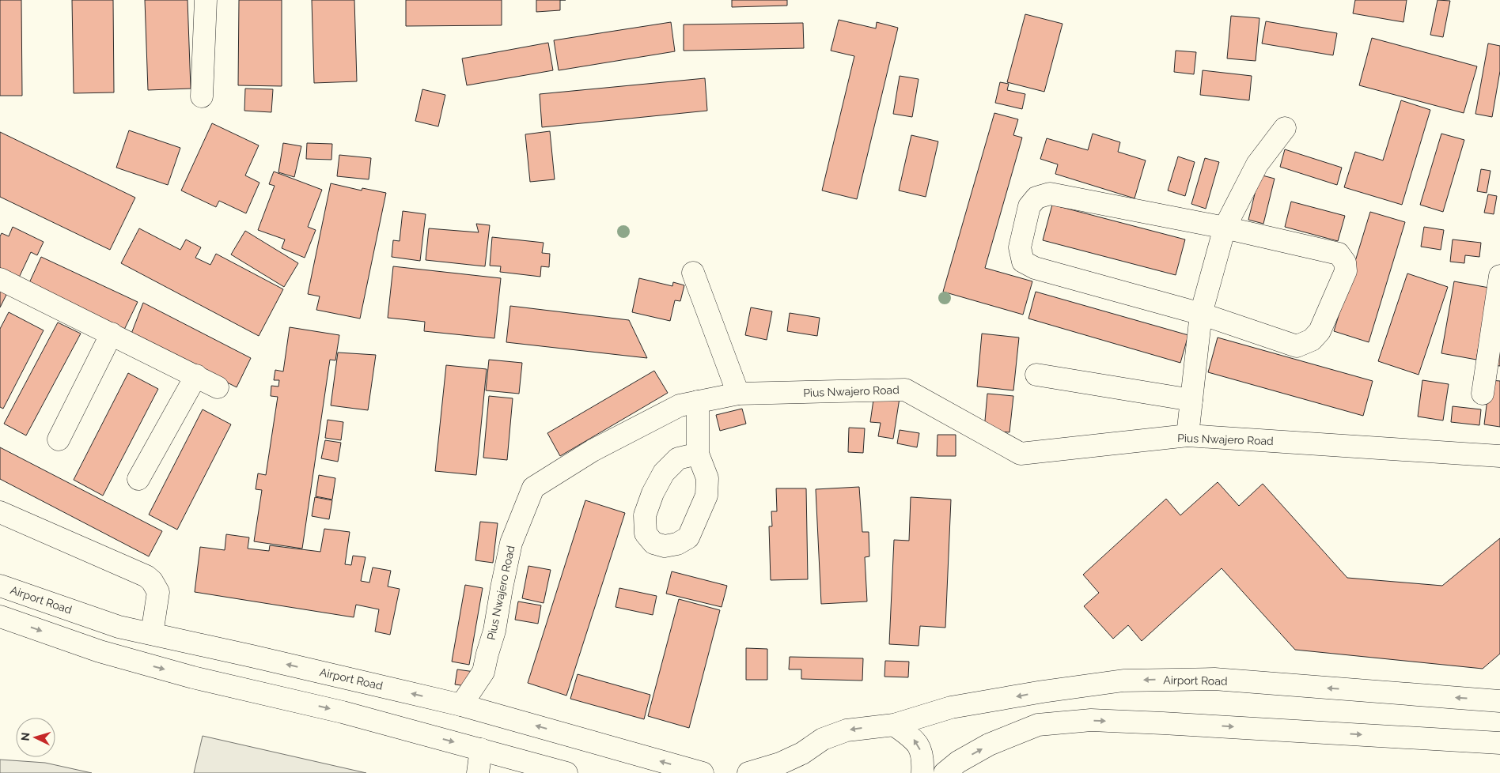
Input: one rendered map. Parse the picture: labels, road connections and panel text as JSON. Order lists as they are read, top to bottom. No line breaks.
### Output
{"streets":{"main road":["Pius Nwajero Road","Airport Road"]},"crossings":[["Pius Nwajero Road","Airport Road"]],"north":"left"}
